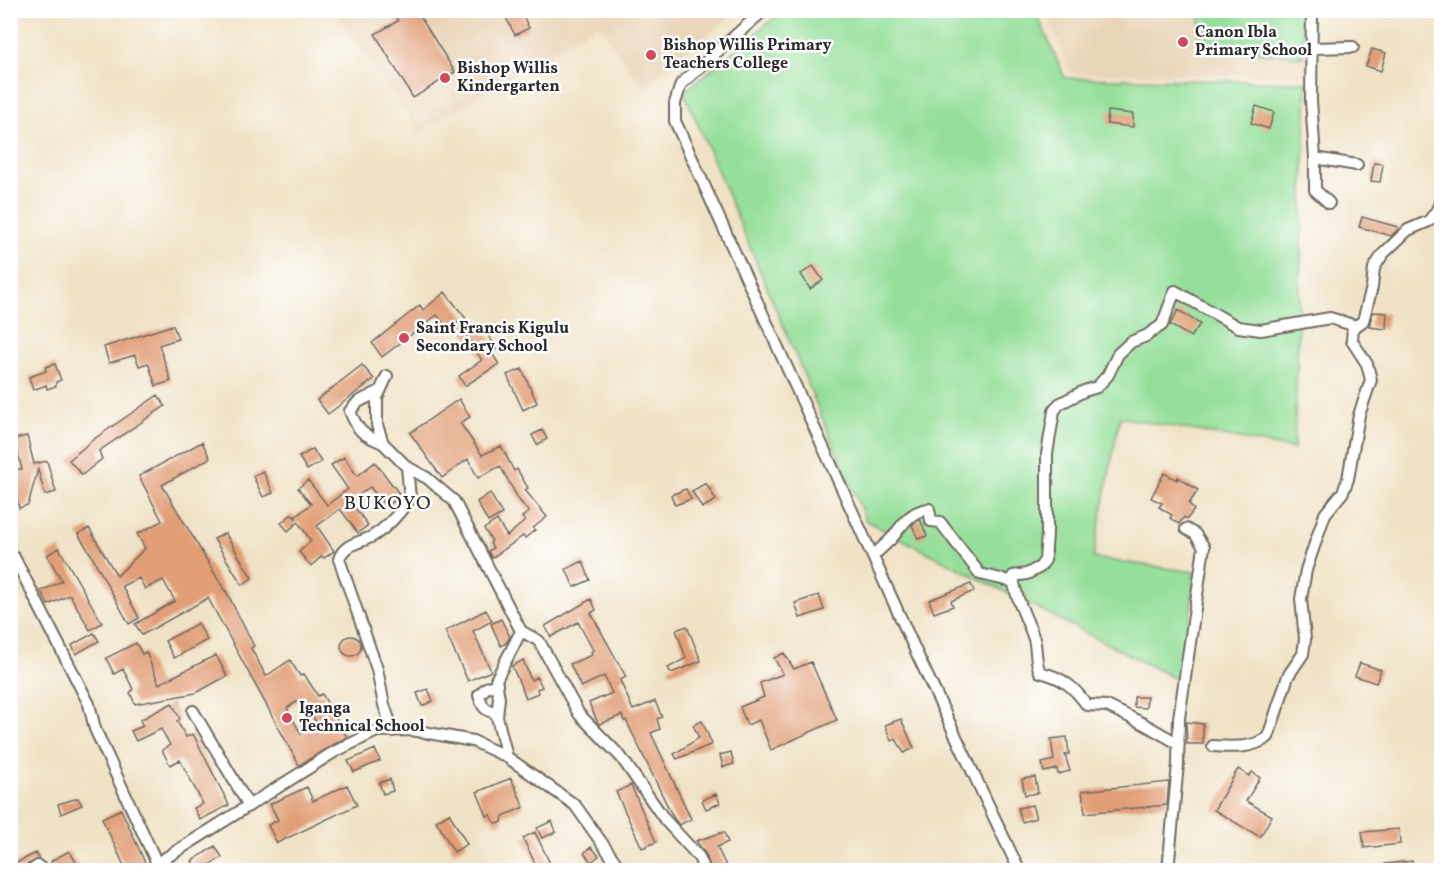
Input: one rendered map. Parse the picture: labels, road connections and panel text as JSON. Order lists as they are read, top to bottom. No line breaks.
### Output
{"districts":["BUKOYO"],"places":["Canon Ibla Primary School","Bishop Willis Primary Teachers College","Bishop Willis Kindergarten","Saint Francis Kigulu Secondary School","Iganga Technical School"]}
